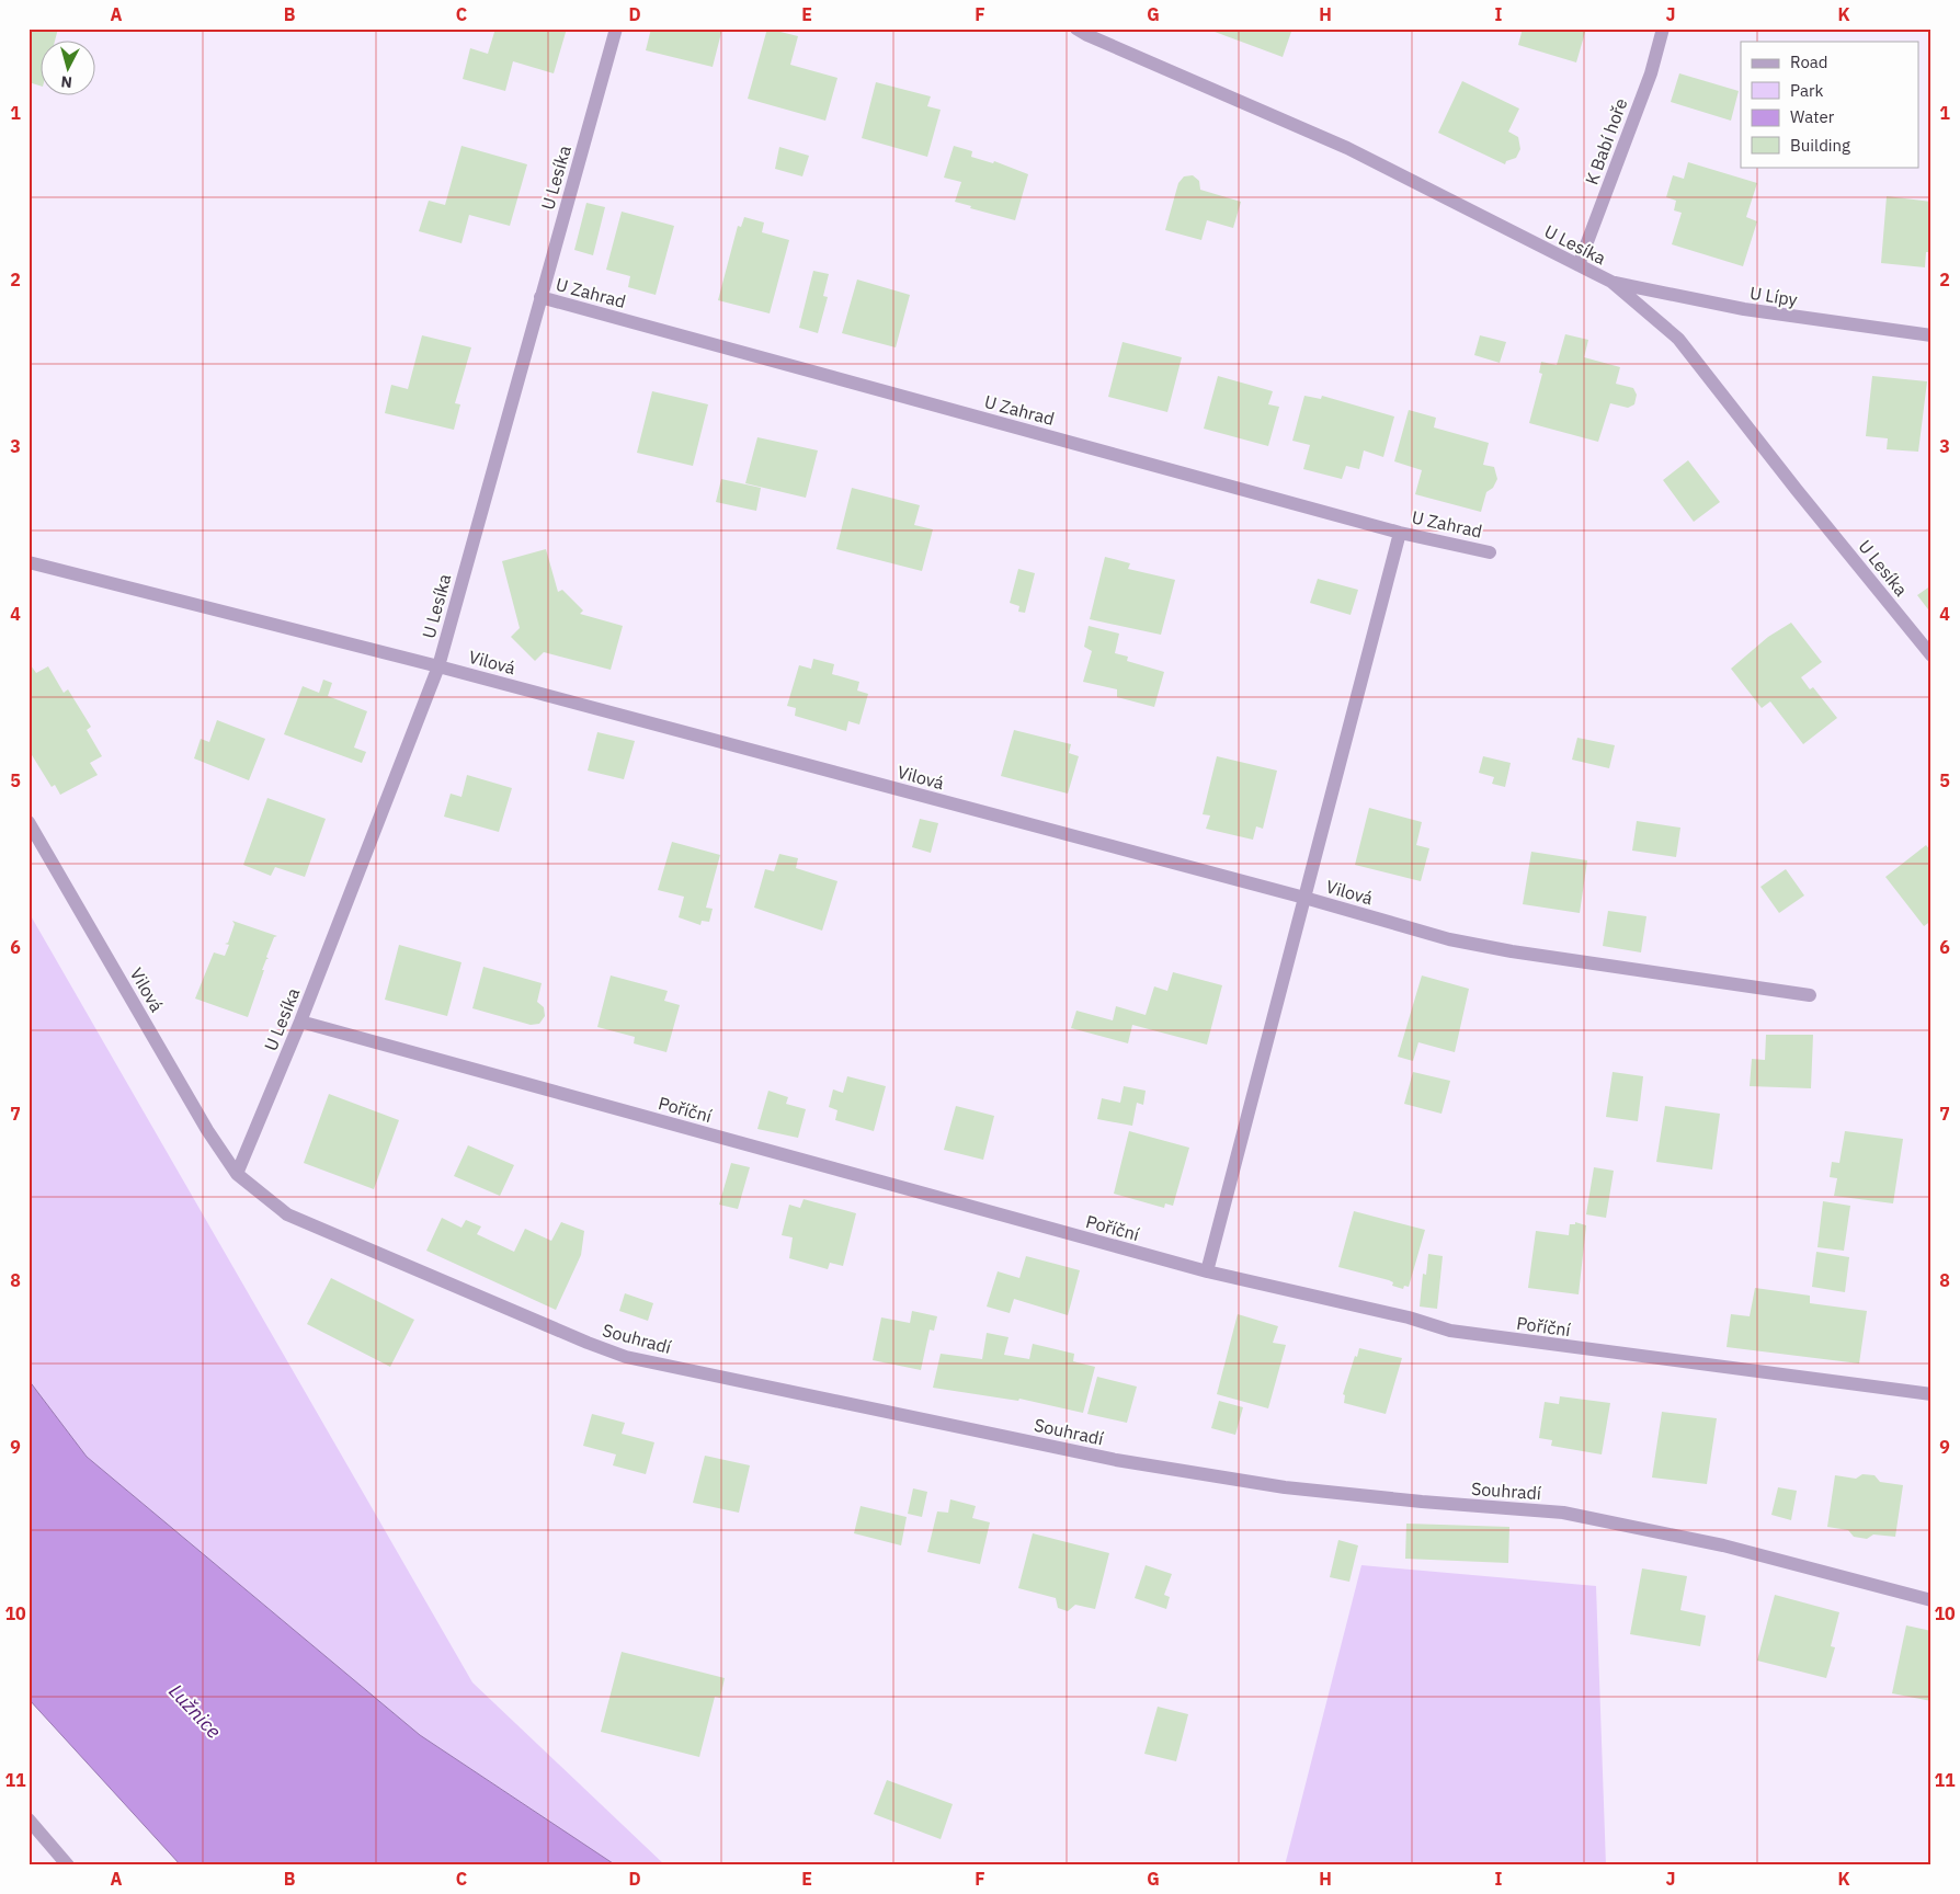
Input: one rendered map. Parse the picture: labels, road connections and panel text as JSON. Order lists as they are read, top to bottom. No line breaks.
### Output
{"streets":{"street":["K Babí hoře","U Lesíka","U Zahrad","U Lípy","Vilová","Poříční","Souhradí"]},"crossings":[["K Babí hoře","U Lesíka"],["U Lesíka","U Zahrad"],["U Lesíka","U Lípy"],["U Lesíka","Vilová"],["U Lesíka","Poříční"],["U Lesíka","Souhradí"],["Vilová","Souhradí"]],"water":["Lužnice"],"legend":["Road","Park","Water","Building"],"north":"bottom","grid":{"columns":["A","B","C","D","E","F","G","H","I","J","K"],"rows":["1","2","3","4","5","6","7","8","9","10","11"]}}
